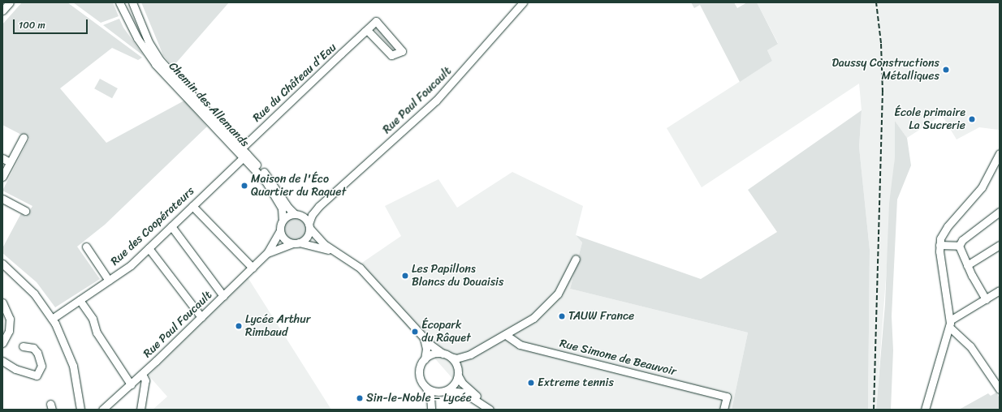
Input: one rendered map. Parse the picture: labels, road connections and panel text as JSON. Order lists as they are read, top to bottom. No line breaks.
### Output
{"streets":{"street":["Rue du Château d'Eau","Rue Paul Foucault","Chemin des Allemands","Rue des Coopérateurs","Rue Simone de Beauvoir"]},"crossings":[["Rue du Château d'Eau","Chemin des Allemands"],["Rue Paul Foucault","Chemin des Allemands"],["Chemin des Allemands","Rue des Coopérateurs"]],"places":["Daussy Constructions Métalliques","École primaire La Sucrerie","Maison de l'Éco Quartier du Raquet","Les Papillons Blancs du Douaisis","TAUW France","Lycée Arthur Rimbaud","Écopark du Râquet","Extreme tennis","Sin-le-Noble – Lycée"],"scale_bar":"100 m"}
